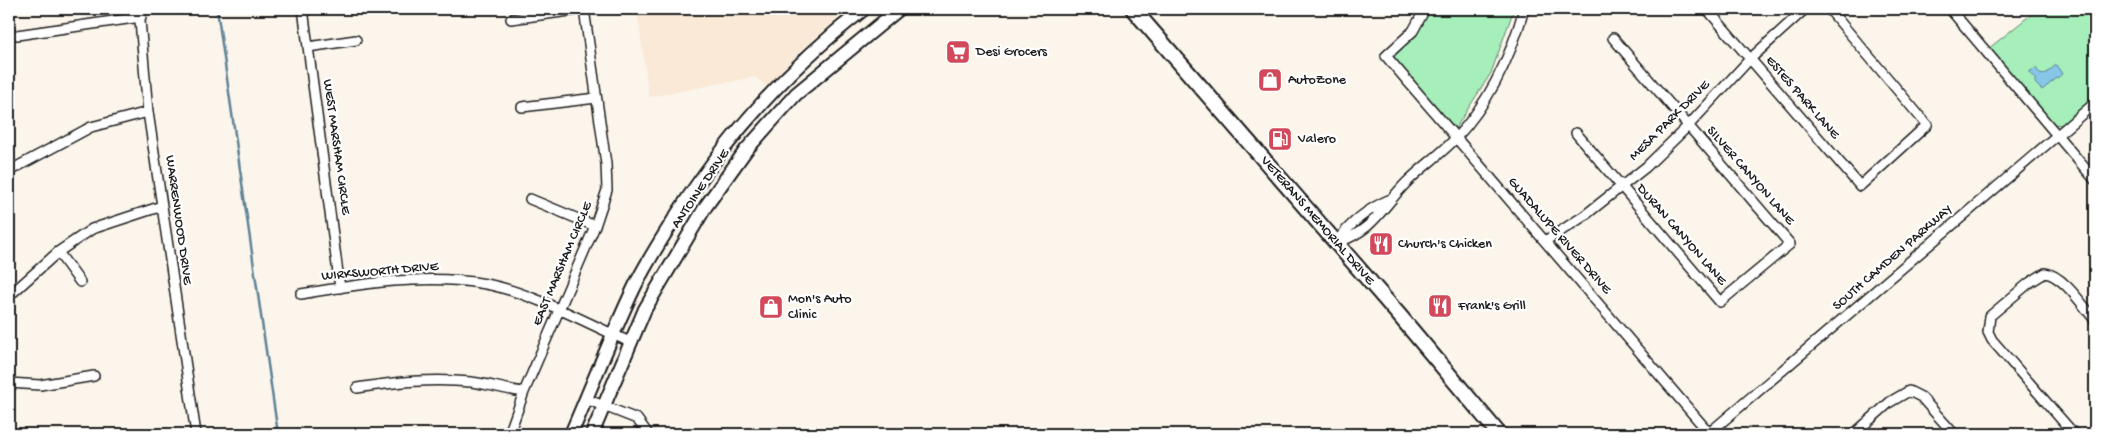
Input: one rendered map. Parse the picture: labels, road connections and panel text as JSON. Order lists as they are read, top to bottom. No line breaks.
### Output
{"streets":{"main road":["ANTOINE DRIVE","VETERANS MEMORIAL DRIVE"],"street":["ESTES PARK LANE","MESA PARK DRIVE","WEST MARSHAM CIRCLE","SILVER CANYON LANE","WARRENWOOD DRIVE","DURAN CANYON LANE","GUADALUPE RIVER DRIVE","SOUTH CAMDEN PARKWAY","EAST MARSHAM CIRCLE","WIRKSWORTH DRIVE"]},"crossings":[["ESTES PARK LANE","MESA PARK DRIVE"],["MESA PARK DRIVE","SILVER CANYON LANE"],["MESA PARK DRIVE","DURAN CANYON LANE"],["MESA PARK DRIVE","GUADALUPE RIVER DRIVE"],["WEST MARSHAM CIRCLE","WIRKSWORTH DRIVE"],["SILVER CANYON LANE","DURAN CANYON LANE"],["ANTOINE DRIVE","WIRKSWORTH DRIVE"],["GUADALUPE RIVER DRIVE","SOUTH CAMDEN PARKWAY"],["EAST MARSHAM CIRCLE","WIRKSWORTH DRIVE"]],"places":{"supermarket":["Desi Grocers"],"shop":["AutoZone","Mon's Auto Clinic"],"fuel station":["Valero"],"restaurant":["Church's Chicken","Frank's Grill"]}}
